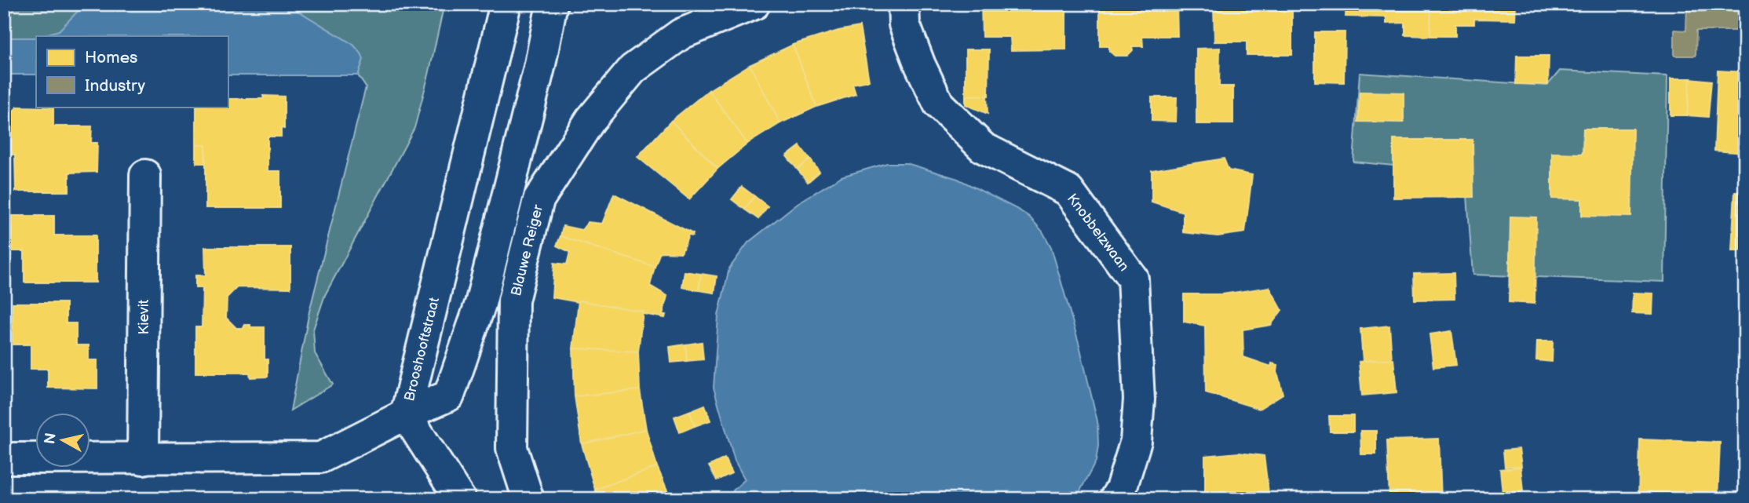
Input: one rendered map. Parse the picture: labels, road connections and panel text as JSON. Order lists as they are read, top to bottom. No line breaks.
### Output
{"streets":{"street":["Knobbelzwaan","Blauwe Reiger","Kievit","Brooshooftstraat"]},"legend":["Homes","Industry"],"north":"left"}
